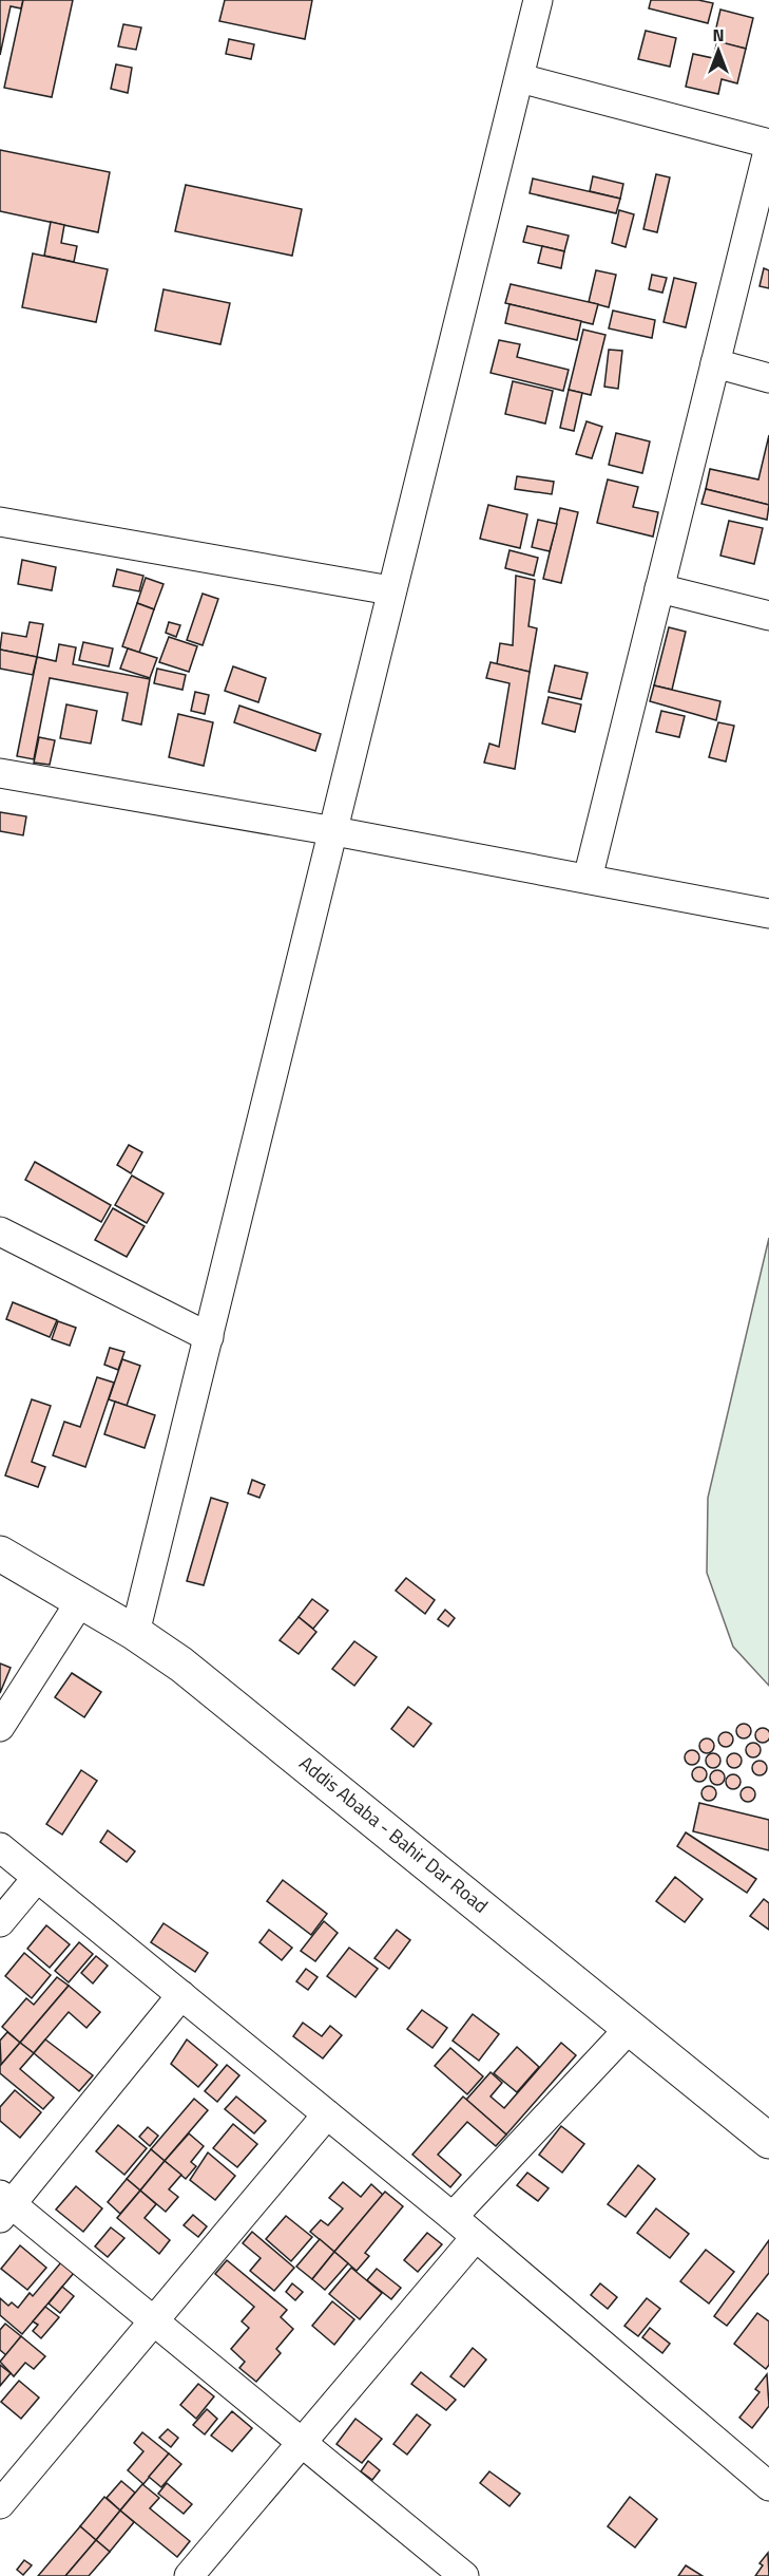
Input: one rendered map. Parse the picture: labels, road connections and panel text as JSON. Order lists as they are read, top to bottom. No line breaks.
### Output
{"streets":{"highway":["Addis Ababa - Bahir Dar Road"]},"north":"top"}
